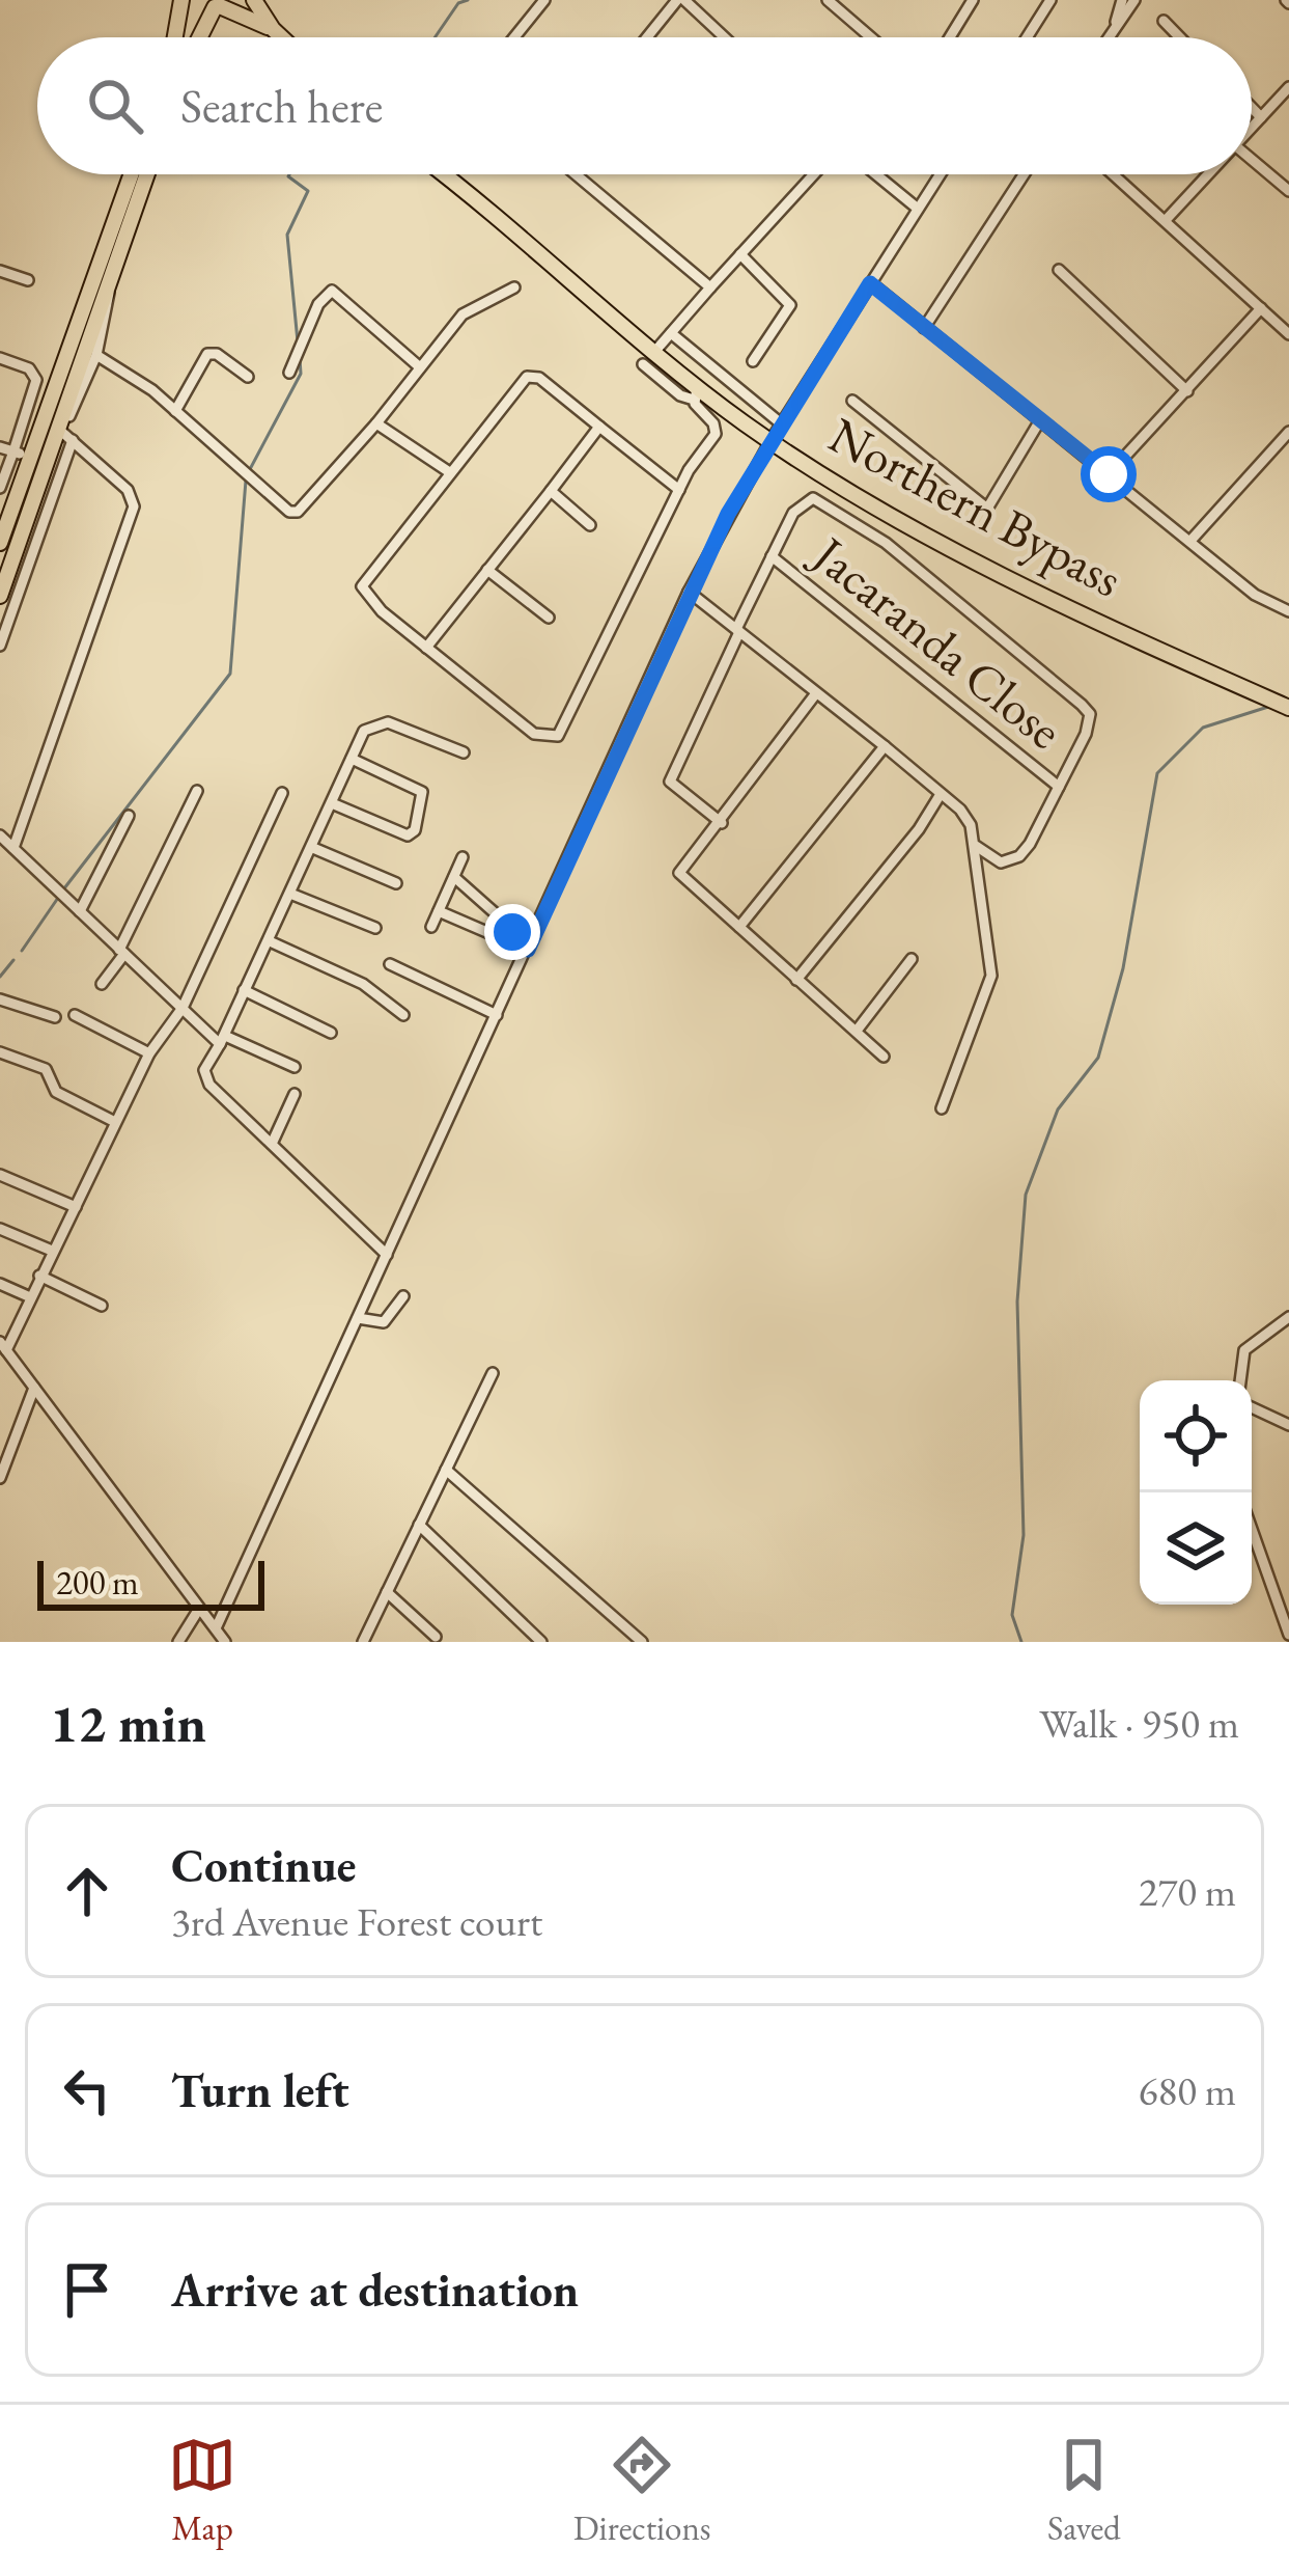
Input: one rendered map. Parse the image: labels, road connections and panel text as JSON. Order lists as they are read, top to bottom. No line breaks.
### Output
{"streets":{"main road":["Northern Bypass"],"street":["Jacaranda Close"]},"scale_bar":"200 m","page":{"search":"Search here","scale":"200 m","heading":["12 min","Walk · 950 m"],"list":[["Continue","3rd Avenue Forest court","270 m"],["Turn left","680 m"],"Arrive at destination"],"nav":["Map","Directions","Saved"]}}
